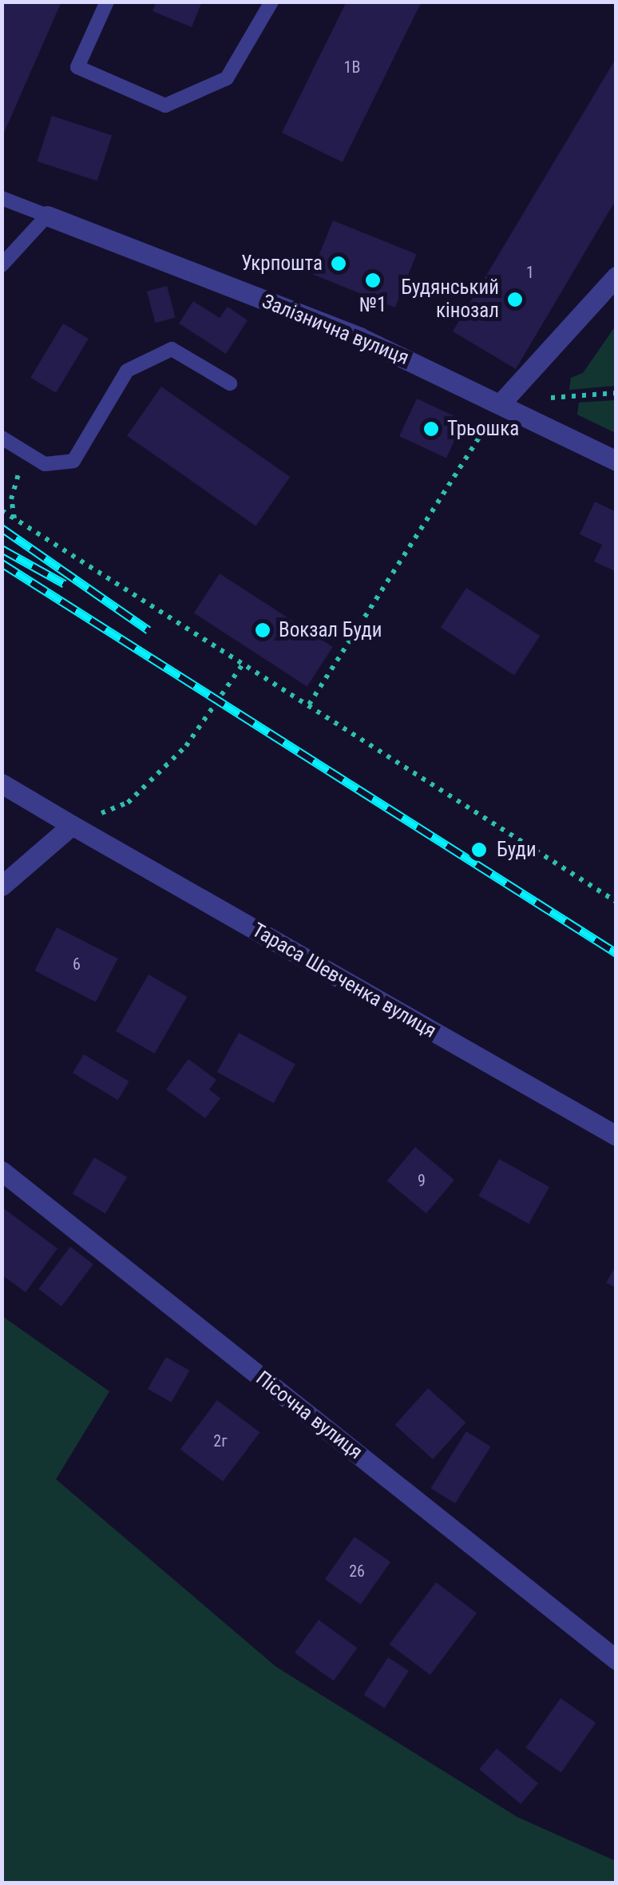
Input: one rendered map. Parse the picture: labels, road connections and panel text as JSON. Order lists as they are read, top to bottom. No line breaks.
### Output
{"streets":{"street":["Залізнична вулиця","Тараса Шевченка вулиця","Пісочна вулиця"]},"places":["Укрпошта","№1","Будянський кінозал","Трьошка","Вокзал Буди","Буди"],"house_numbers":["1В","1","6","9","2г","26"]}
